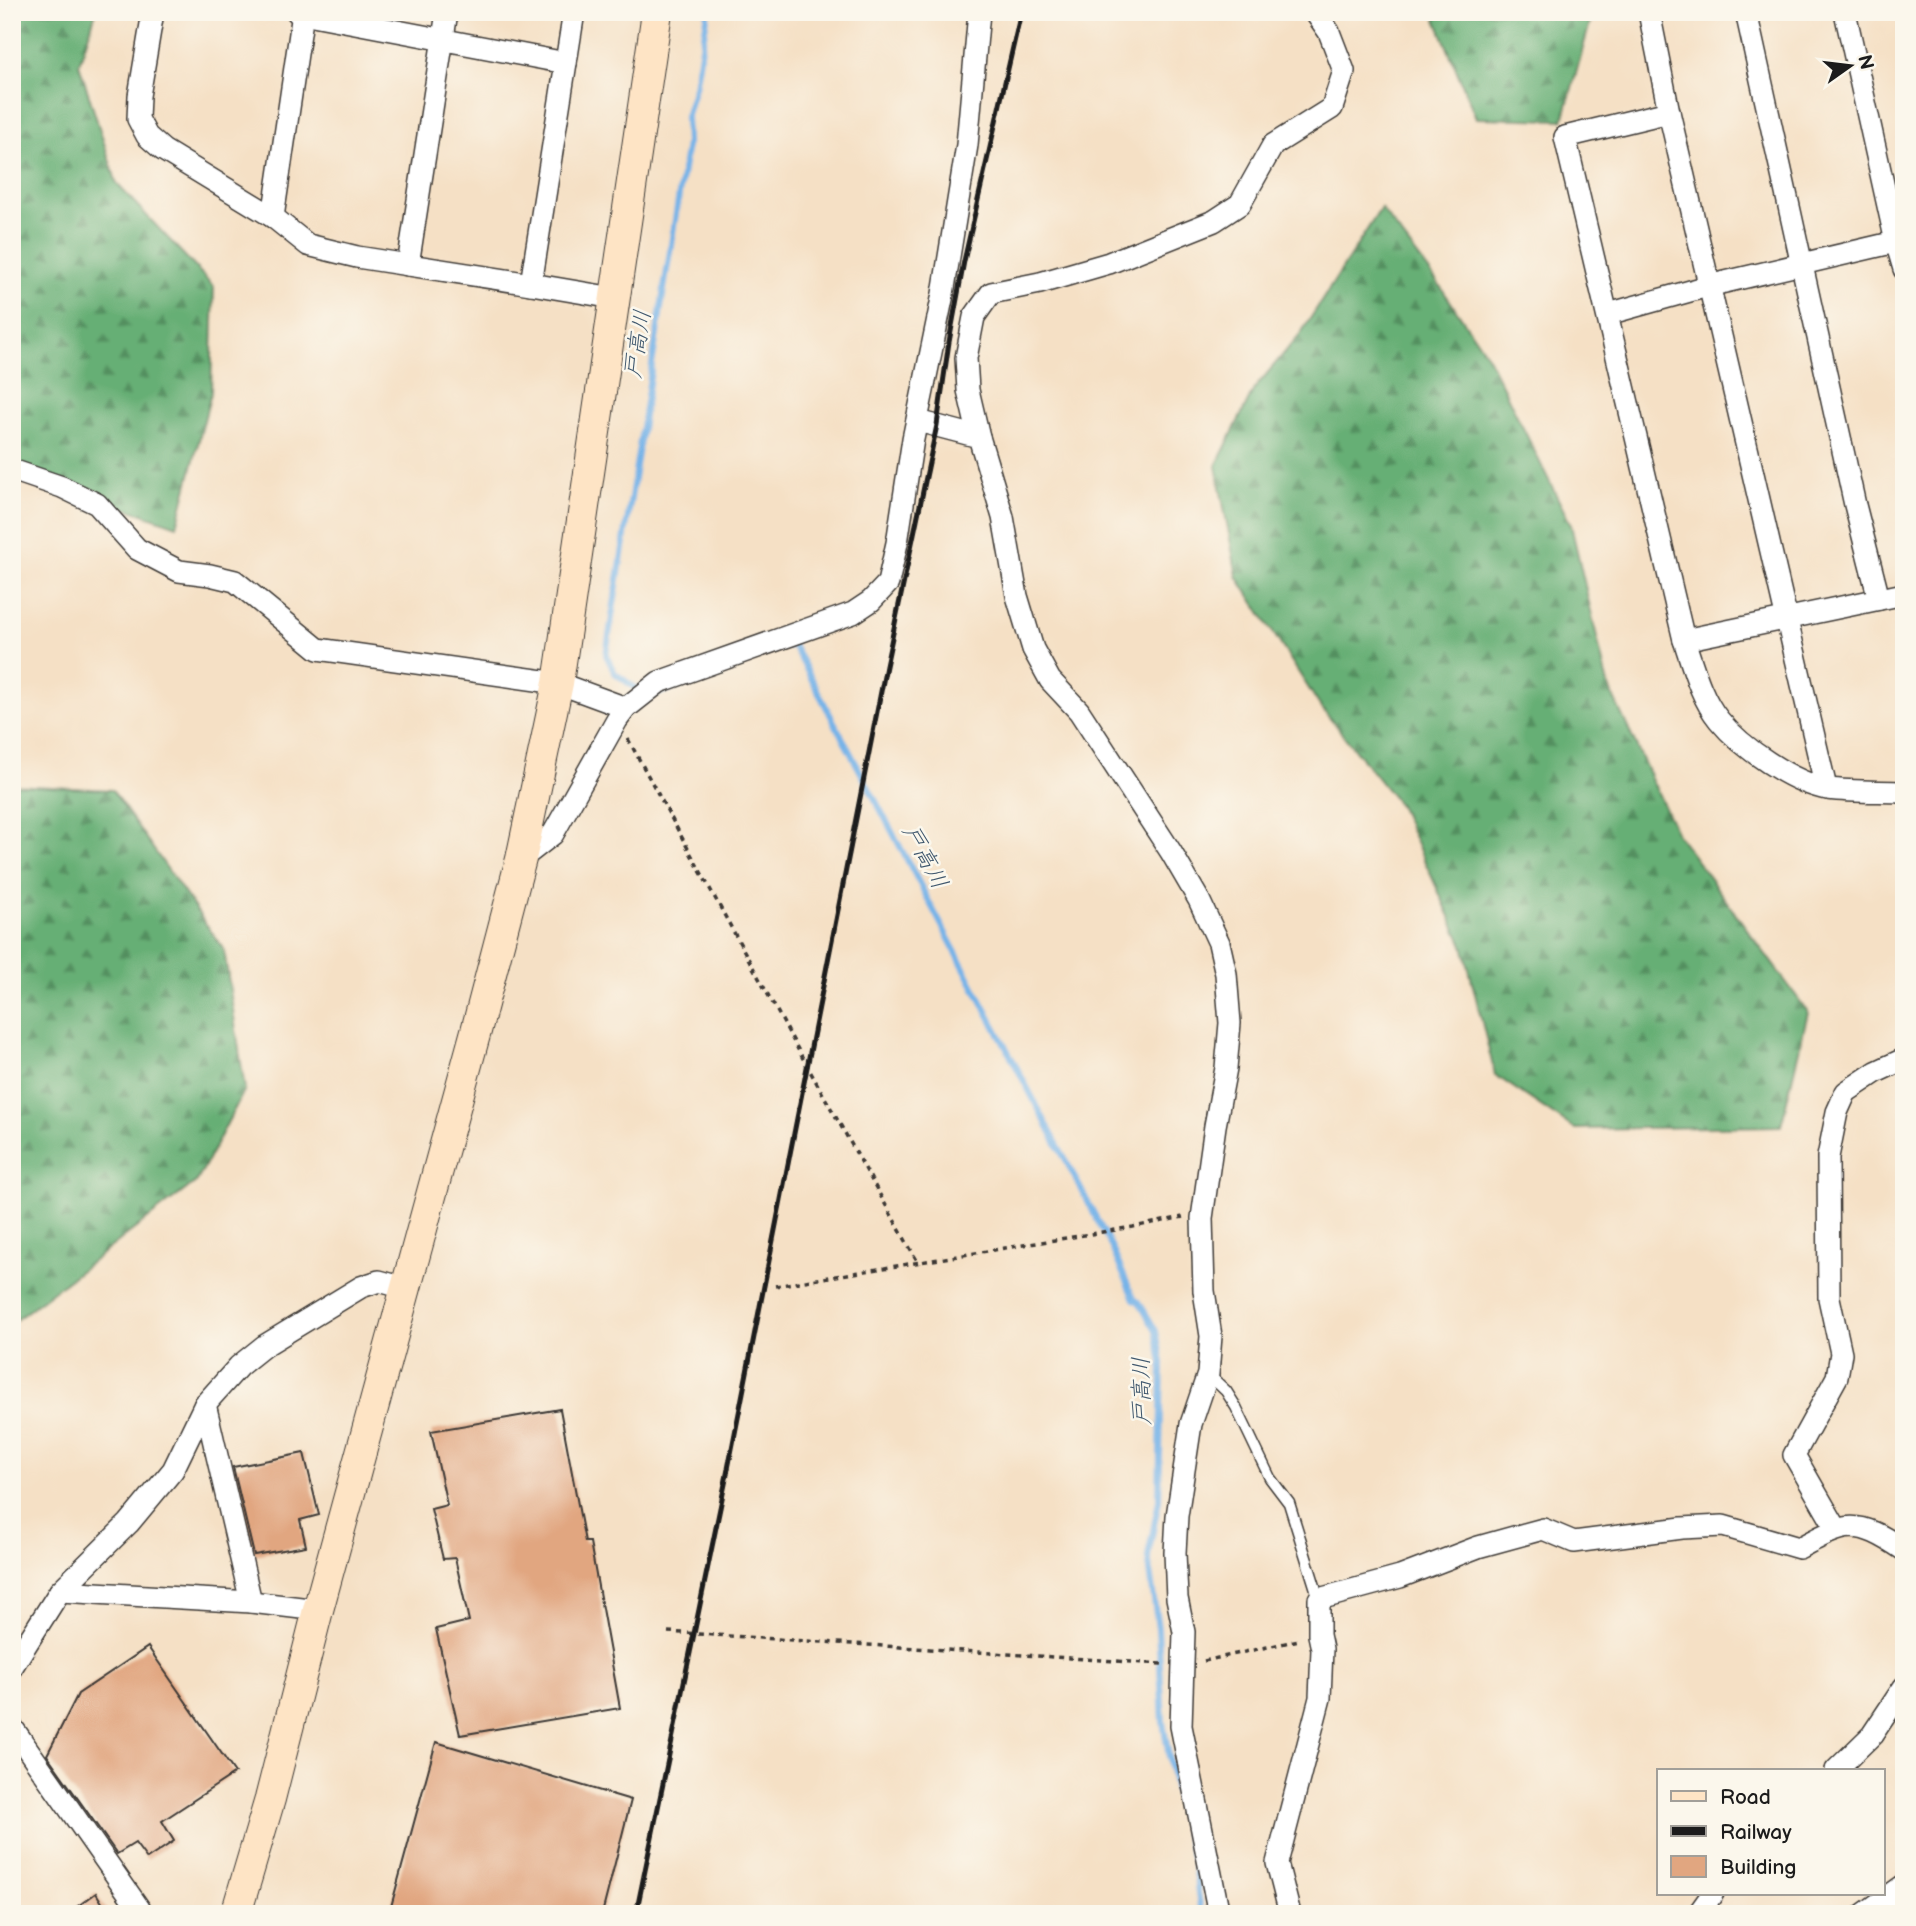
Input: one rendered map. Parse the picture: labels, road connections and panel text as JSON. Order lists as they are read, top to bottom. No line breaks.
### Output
{"water":["戸高川"],"legend":["Road","Railway","Building"],"north":"right"}
